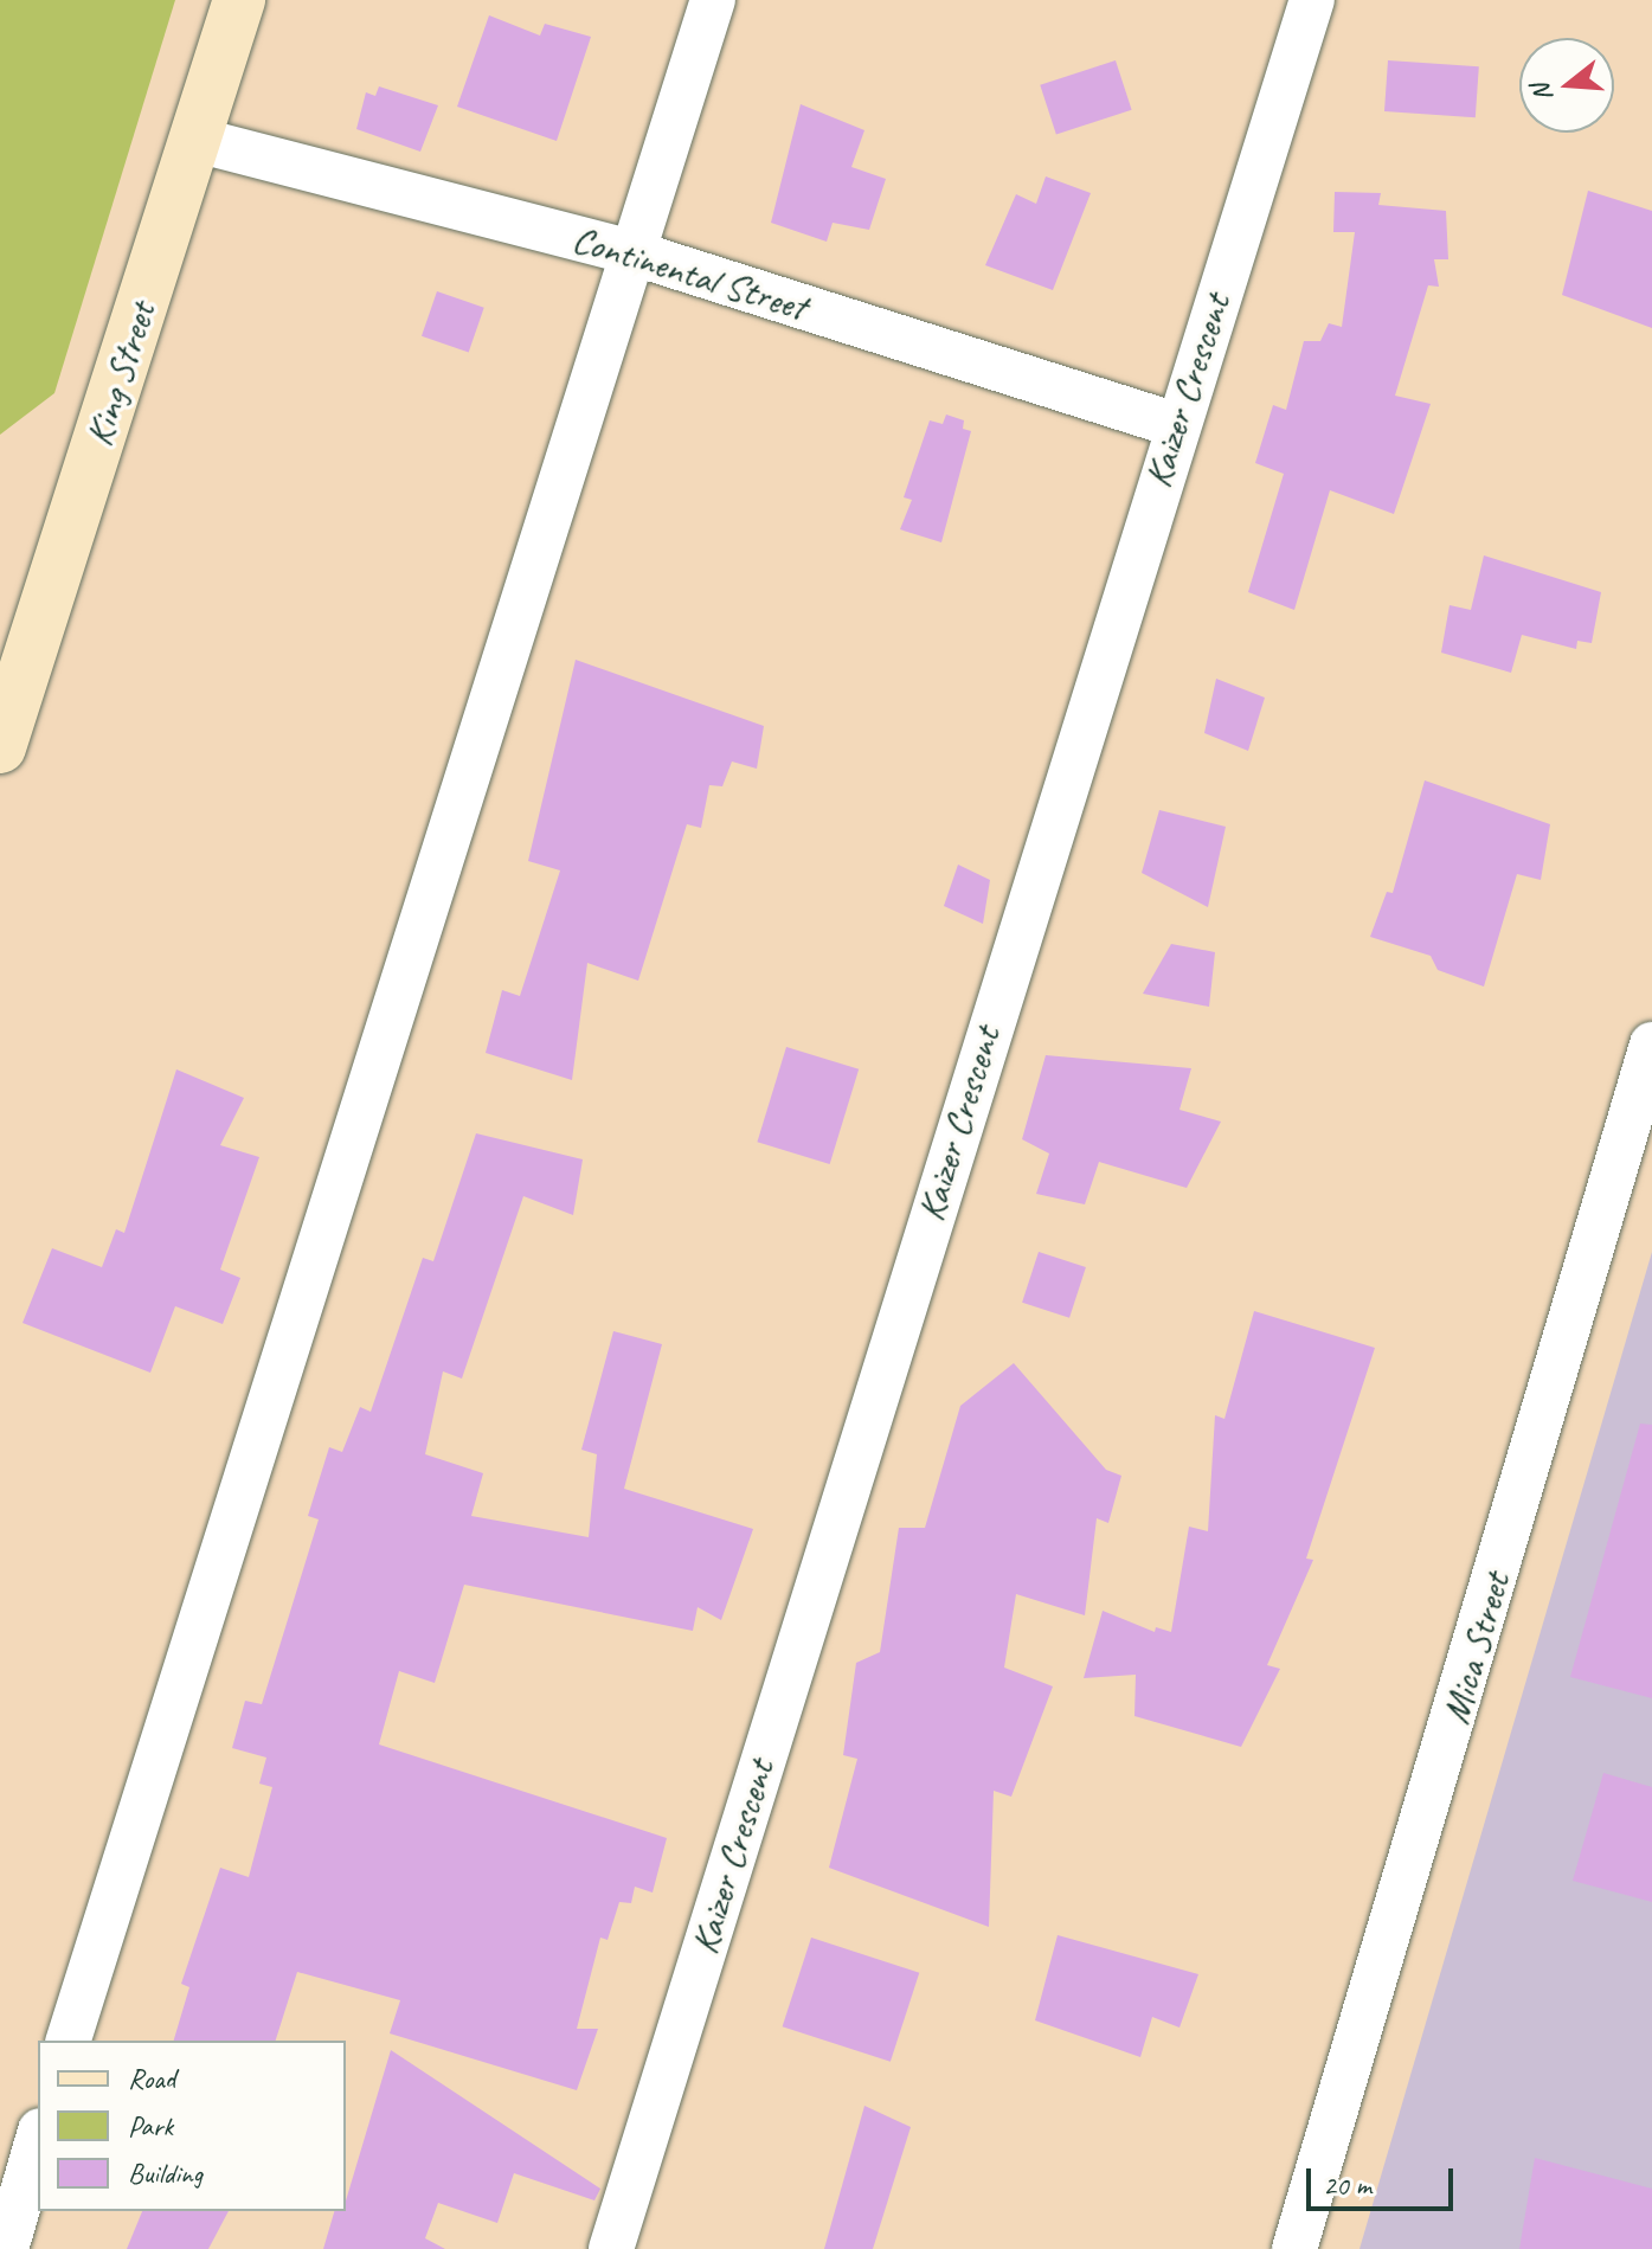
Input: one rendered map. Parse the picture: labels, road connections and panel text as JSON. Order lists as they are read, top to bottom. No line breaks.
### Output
{"streets":{"street":["Continental Street","King Street","Kaizer Crescent","Mica Street"]},"crossings":[["Continental Street","King Street"],["Continental Street","Kaizer Crescent"]],"legend":["Road","Park","Building"],"scale_bar":"20 m","north":"left"}
